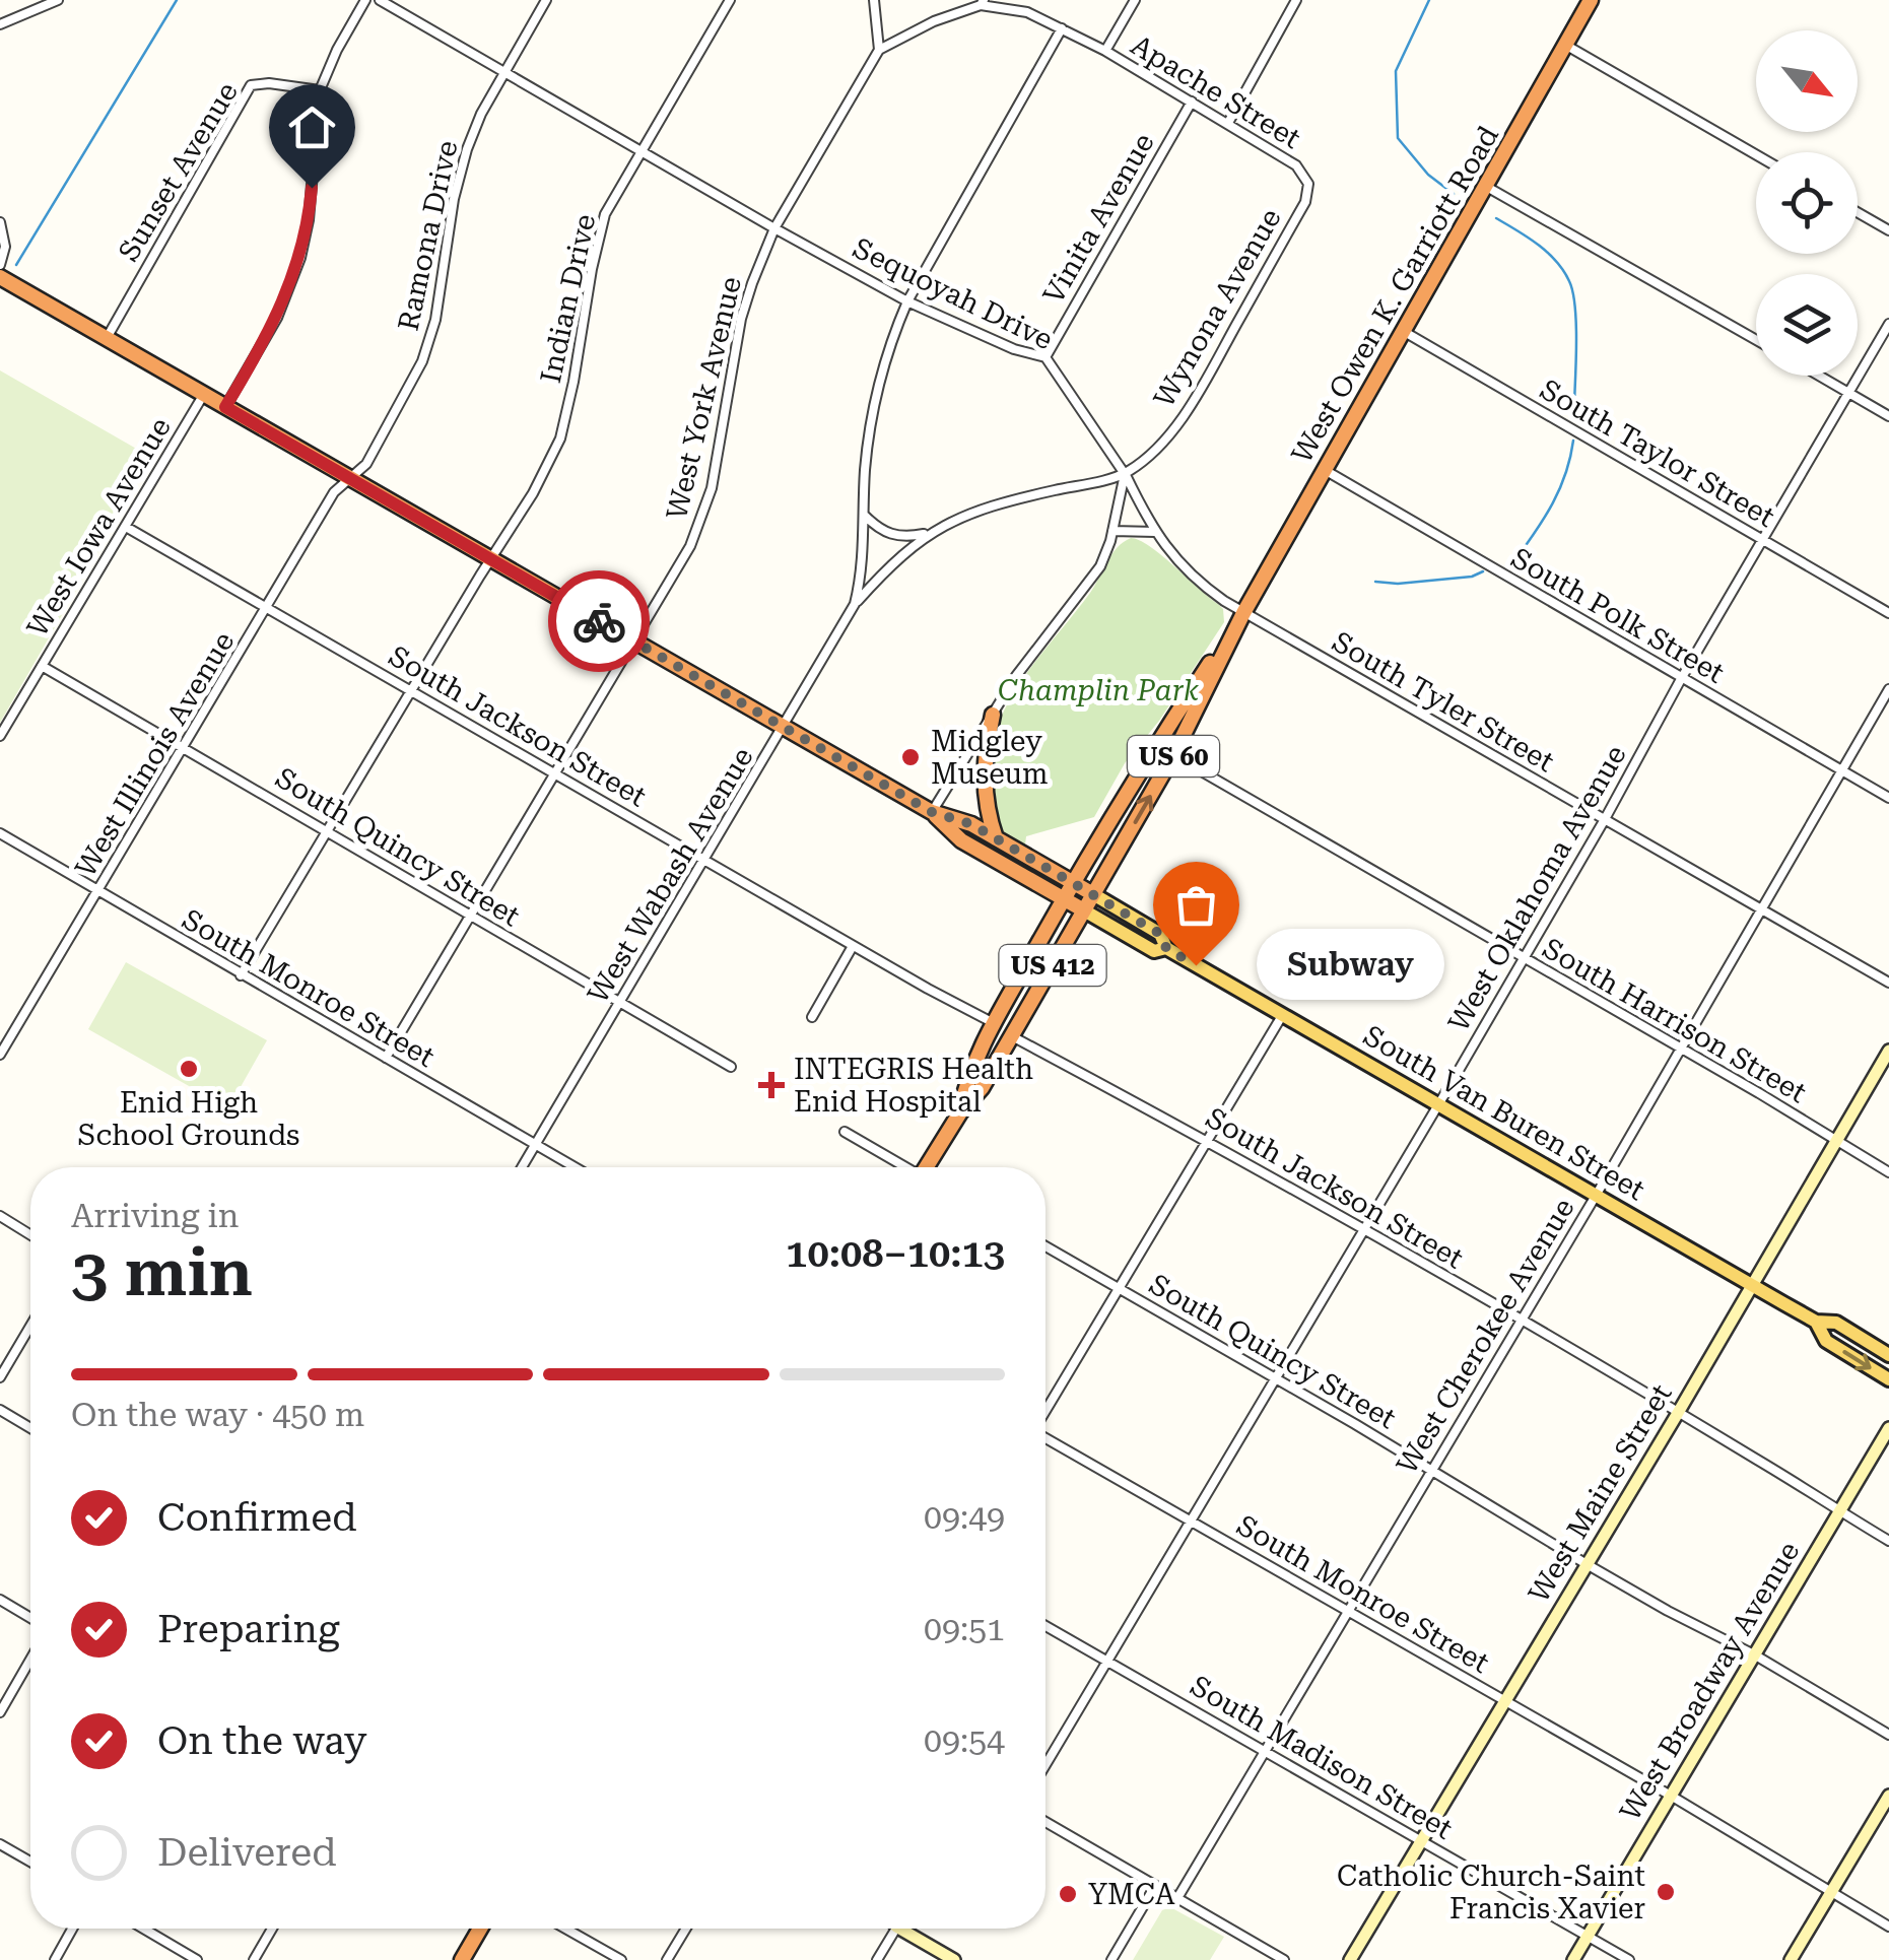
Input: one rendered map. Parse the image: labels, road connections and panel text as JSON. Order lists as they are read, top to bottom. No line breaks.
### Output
{"streets":{"highway":["West Owen K. Garriott Road","US 60","US 412","South Van Buren Street"],"main road":["West Maine Street","West Broadway Avenue"],"street":["Apache Street","Sunset Avenue","Vinita Avenue","Ramona Drive","Sequoyah Drive","Indian Drive","Wynona Avenue","West York Avenue","South Taylor Street","West Iowa Avenue","South Polk Street","South Tyler Street","South Jackson Street","West Illinois Avenue","South Quincy Street","West Wabash Avenue","West Oklahoma Avenue","South Monroe Street","South Harrison Street","West Cherokee Avenue","South Madison Street"]},"crossings":[["Apache Street","Vinita Avenue"],["Apache Street","Wynona Avenue"],["Apache Street","West Wabash Avenue"],["Sunset Avenue","South Van Buren Street"],["Vinita Avenue","Sequoyah Drive"],["Ramona Drive","Sequoyah Drive"],["Ramona Drive","West Illinois Avenue"],["Ramona Drive","South Van Buren Street"],["Sequoyah Drive","Indian Drive"],["Sequoyah Drive","Wynona Avenue"],["Sequoyah Drive","West York Avenue"],["Sequoyah Drive","South Tyler Street"],["Sequoyah Drive","West Wabash Avenue"],["West Owen K. Garriott Road","South Taylor Street"],["West Owen K. Garriott Road","South Polk Street"],["West Owen K. Garriott Road","South Tyler Street"],["West Owen K. Garriott Road","South Jackson Street"],["West Owen K. Garriott Road","South Harrison Street"],["West Owen K. Garriott Road","South Van Buren Street"],["Indian Drive","South Jackson Street"],["Indian Drive","South Quincy Street"],["Indian Drive","South Monroe Street"],["Indian Drive","South Van Buren Street"],["Wynona Avenue","South Tyler Street"],["West York Avenue","South Jackson Street"],["West York Avenue","South Quincy Street"],["West York Avenue","South Monroe Street"],["West York Avenue","South Van Buren Street"],["South Taylor Street","West Oklahoma Avenue"],["West Iowa Avenue","South Jackson Street"],["West Iowa Avenue","South Quincy Street"],["West Iowa Avenue","South Van Buren Street"],["South Polk Street","West Oklahoma Avenue"],["South Polk Street","West Cherokee Avenue"],["South Tyler Street","West Oklahoma Avenue"],["South Tyler Street","West Cherokee Avenue"],["South Jackson Street","West Illinois Avenue"],["South Jackson Street","West Wabash Avenue"],["South Jackson Street","West Oklahoma Avenue"],["South Jackson Street","West Cherokee Avenue"],["South Jackson Street","West Maine Street"],["South Jackson Street","West Broadway Avenue"],["West Illinois Avenue","South Quincy Street"],["West Illinois Avenue","South Monroe Street"],["West Illinois Avenue","South Van Buren Street"],["South Quincy Street","West Wabash Avenue"],["South Quincy Street","West Oklahoma Avenue"],["South Quincy Street","West Cherokee Avenue"],["South Quincy Street","West Maine Street"],["South Quincy Street","West Broadway Avenue"],["West Wabash Avenue","South Monroe Street"],["West Wabash Avenue","South Van Buren Street"],["West Oklahoma Avenue","South Monroe Street"],["West Oklahoma Avenue","South Harrison Street"],["West Oklahoma Avenue","South Van Buren Street"],["West Oklahoma Avenue","South Madison Street"],["South Monroe Street","West Cherokee Avenue"],["South Monroe Street","West Maine Street"],["South Monroe Street","West Broadway Avenue"],["South Harrison Street","West Cherokee Avenue"],["South Harrison Street","West Maine Street"],["South Van Buren Street","West Cherokee Avenue"],["South Van Buren Street","West Maine Street"],["West Cherokee Avenue","South Madison Street"],["West Maine Street","South Madison Street"],["West Broadway Avenue","South Madison Street"]],"parks":["Champlin Park"],"places":{"other":["Midgley Museum","Subway","Enid High School Grounds","Catholic Church-Saint Francis Xavier","YMCA"],"health":["INTEGRIS Health Enid Hospital"]},"north":"bottom right","page":{"bubble":"Subway","heading":["3 min","Arriving in","10:08–10:13"],"bar":"On the way · 450 m","list":[["Confirmed","09:49"],["Preparing","09:51"],["On the way","09:54"],"Delivered"]}}
